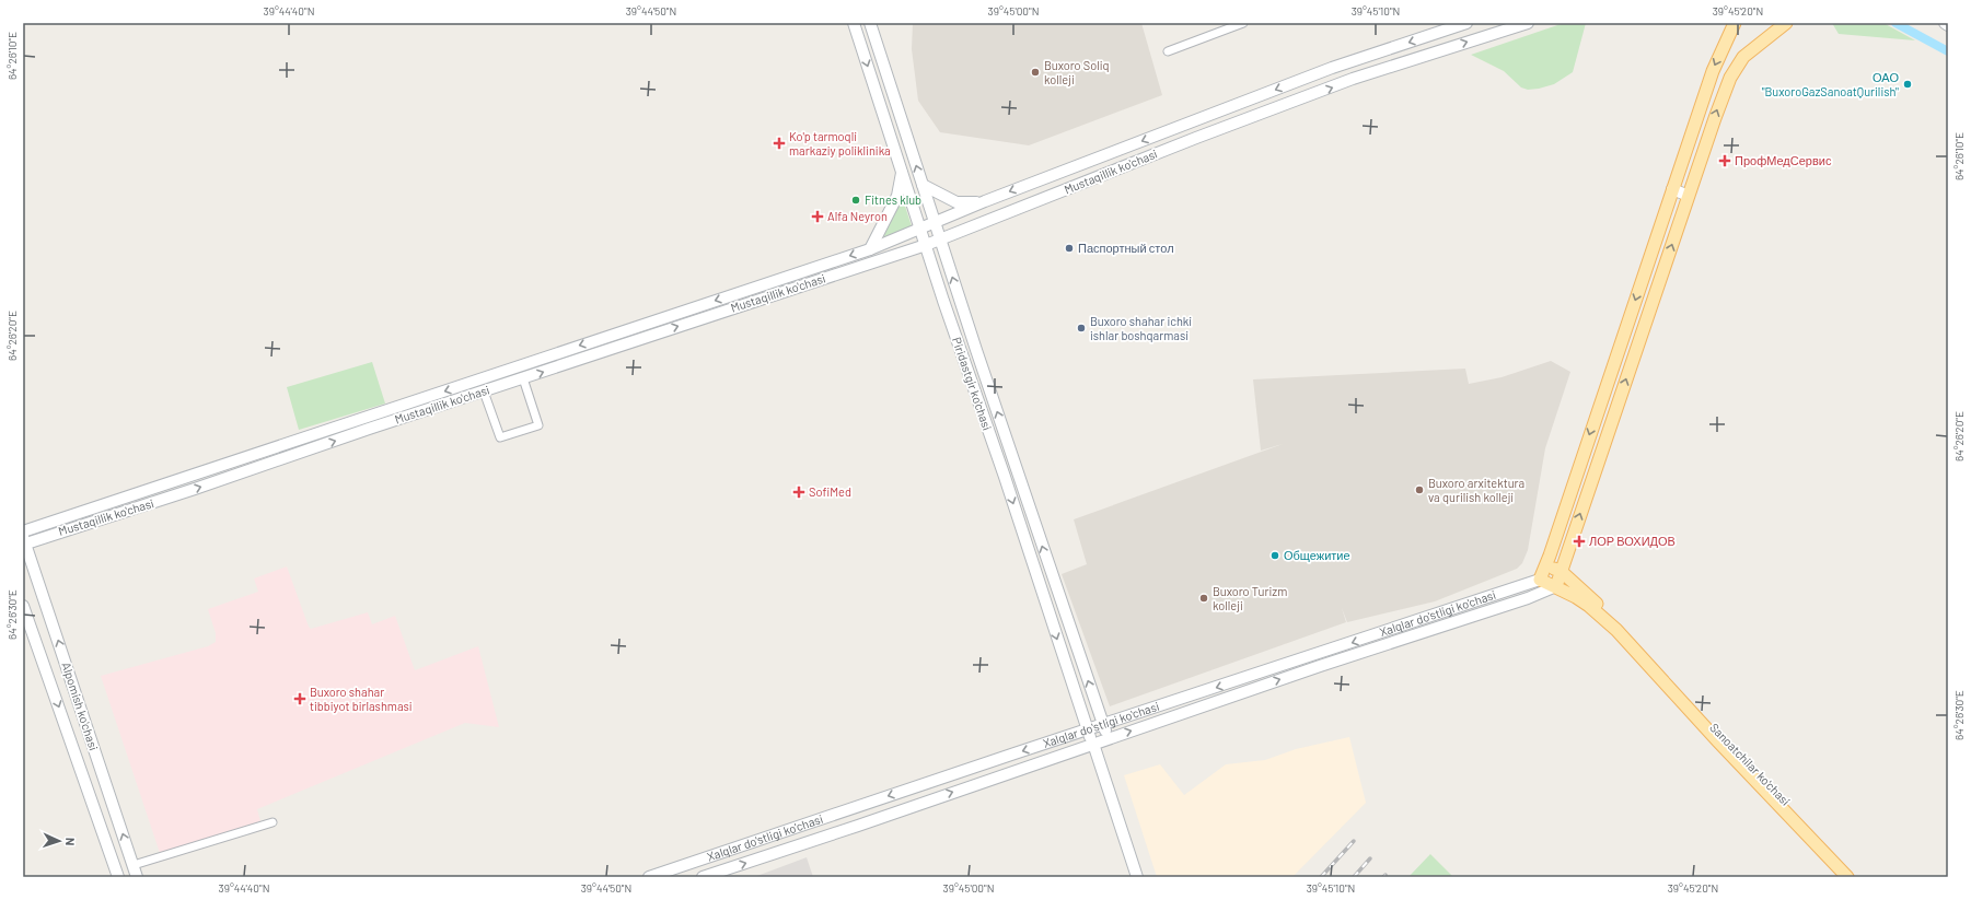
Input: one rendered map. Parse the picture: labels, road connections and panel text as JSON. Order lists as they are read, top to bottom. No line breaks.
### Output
{"streets":{"main road":["Mustaqillik ko'chasi","Piridastgir ko'chasi","Xalqlar do'stligi ko'chasi","Alpomish ko'chasi","Sanoatchilar ko'chasi"]},"crossings":[["Mustaqillik ko'chasi","Piridastgir ko'chasi"],["Mustaqillik ko'chasi","Alpomish ko'chasi"],["Piridastgir ko'chasi","Xalqlar do'stligi ko'chasi"],["Xalqlar do'stligi ko'chasi","Sanoatchilar ko'chasi"]],"places":{"other":["Buxoro Soliq kolleji","ОАО \"BuxoroGazSanoatQurilish\"","Fitnes klub","Паспортный стол","Buxoro shahar ichki ishlar boshqarmasi","Buxoro arxitektura va qurilish kolleji","Общежитие","Buxoro Turizm kolleji"],"health":["Ko'p tarmoqli markaziy poliklinika","ПрофМедСервис","Alfa Neyron","SofiMed","ЛОР ВОХИДОВ","Buxoro shahar tibbiyot birlashmasi"]},"north":"right","coordinates":["39°44'40\"N","39°44'50\"N","39°45'00\"N","39°45'10\"N","39°45'20\"N","64°26'10\"E","64°26'20\"E","64°26'30\"E"]}
